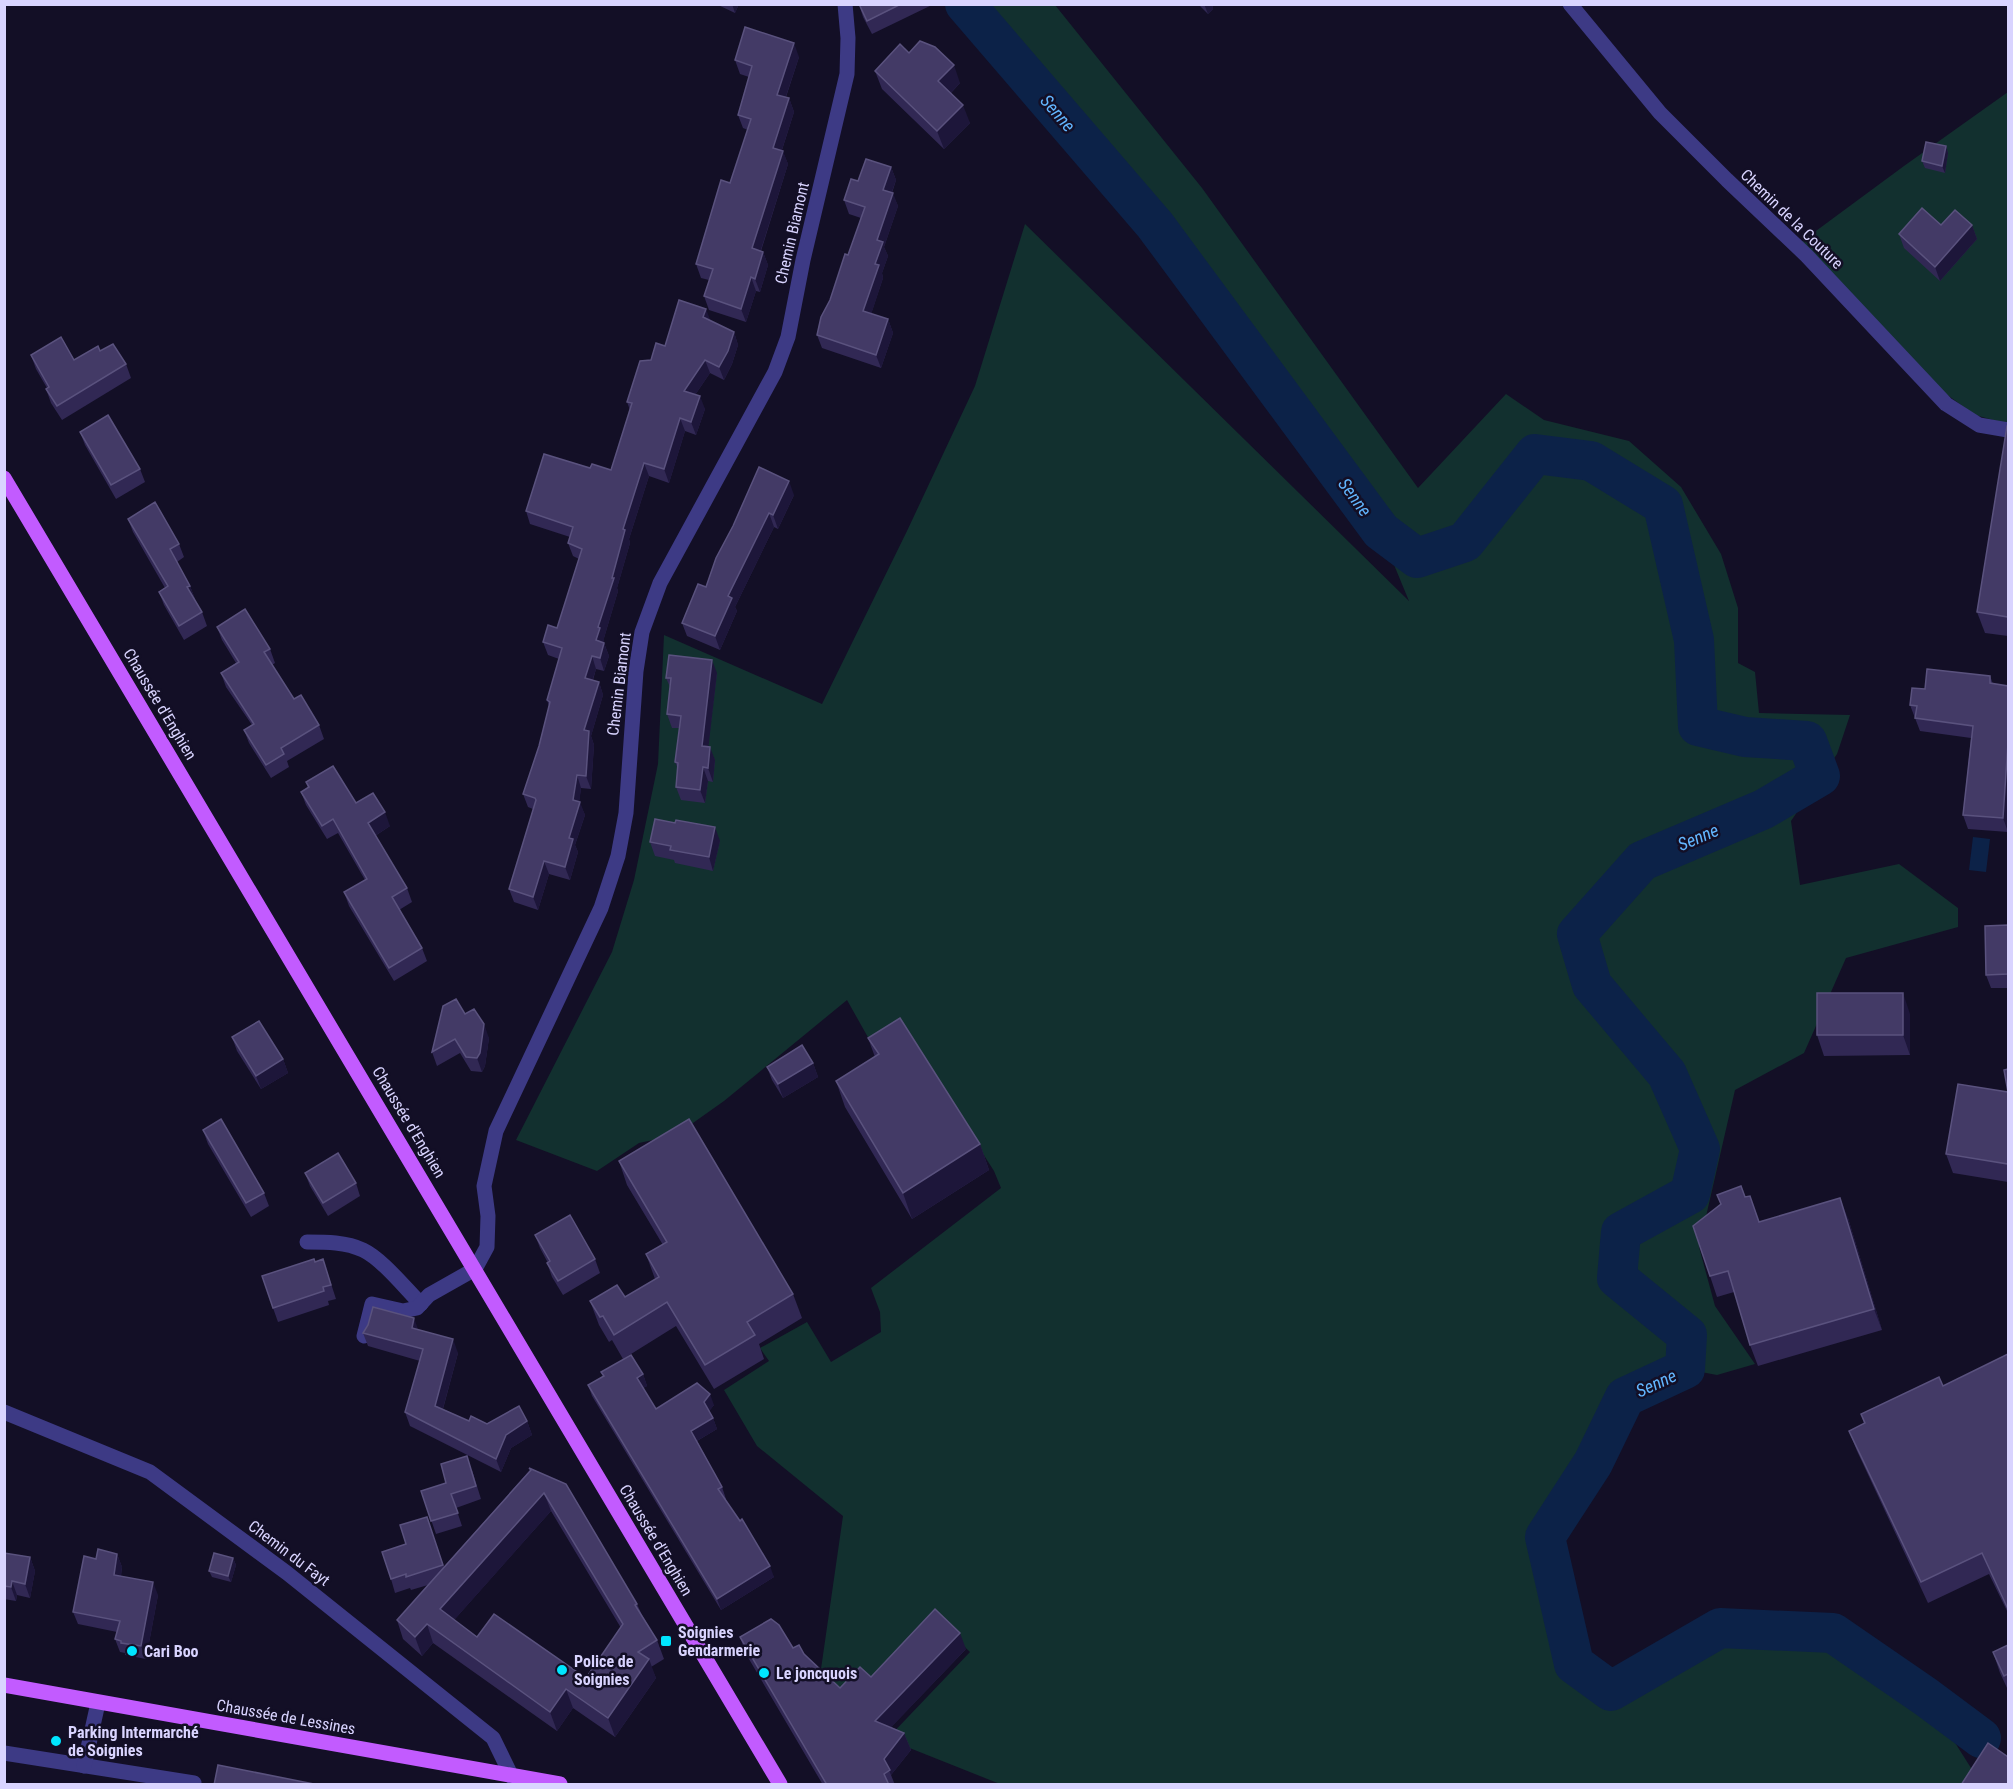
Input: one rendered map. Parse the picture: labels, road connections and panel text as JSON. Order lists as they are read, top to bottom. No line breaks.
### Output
{"streets":{"main road":["Chaussée d'Enghien","Chaussée de Lessines"],"street":["Chemin de la Couture","Chemin Biamont","Chemin du Fayt"]},"crossings":[["Chemin Biamont","Chaussée d'Enghien"],["Chemin du Fayt","Chaussée de Lessines"]],"water":["Senne"],"places":{"transit":["Soignies Gendarmerie"],"other":["Cari Boo","Police de Soignies","Le joncquois","Parking Intermarché de Soignies"]}}
